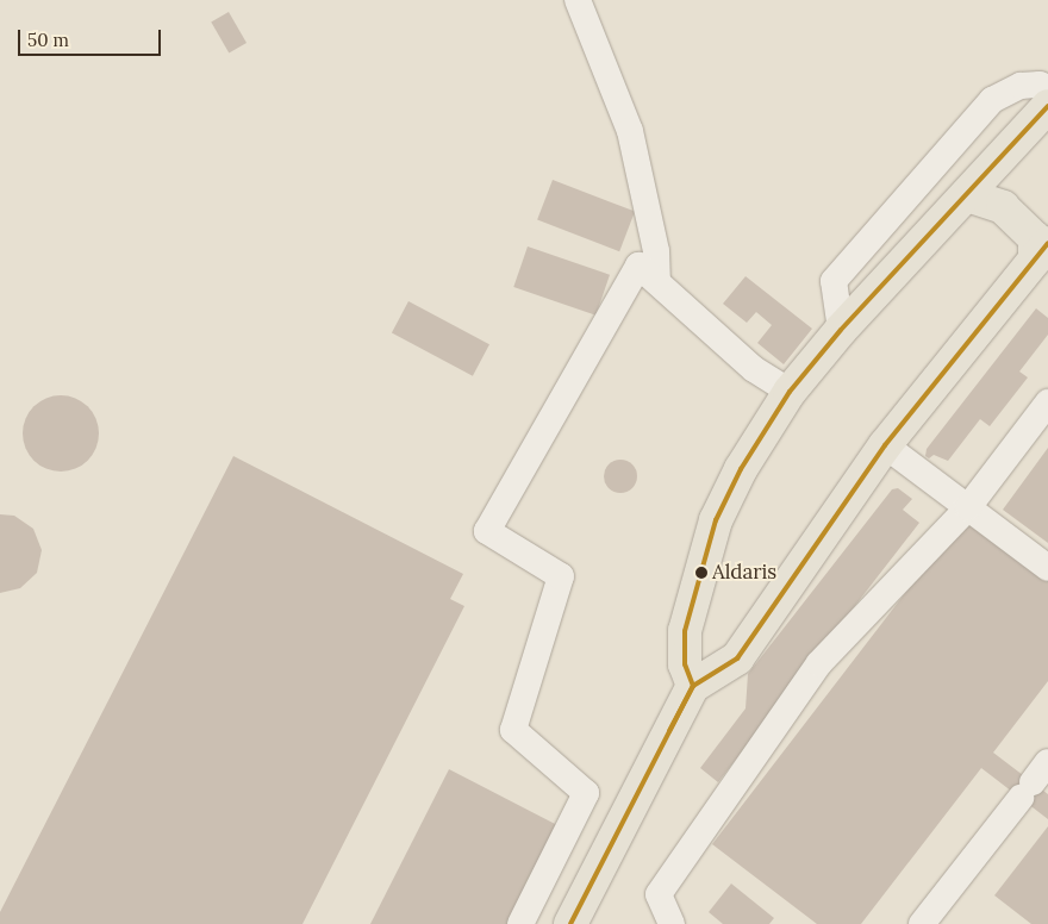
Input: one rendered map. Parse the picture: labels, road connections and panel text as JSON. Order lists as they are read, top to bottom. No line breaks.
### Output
{"places":["Aldaris"],"scale_bar":"50 m"}
